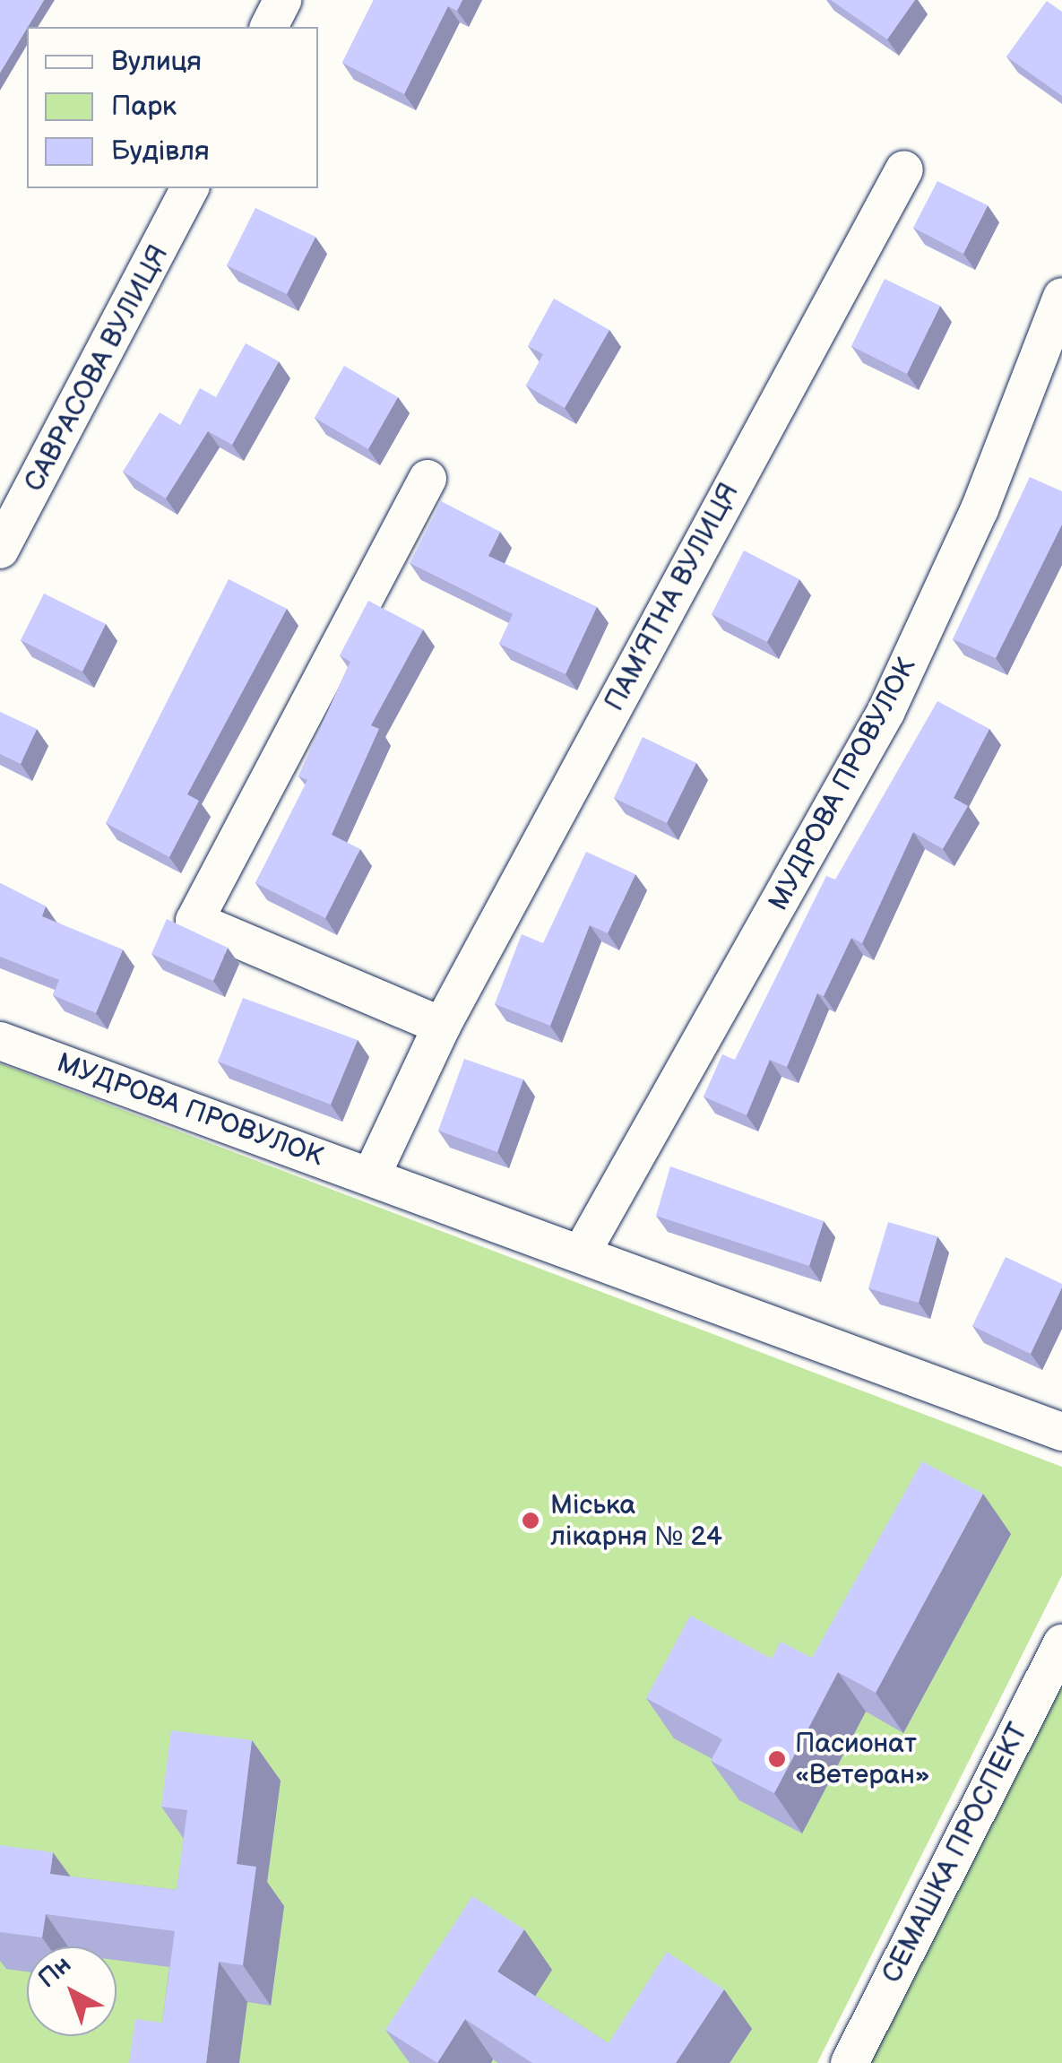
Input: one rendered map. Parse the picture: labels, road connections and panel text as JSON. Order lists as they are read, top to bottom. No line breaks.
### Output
{"streets":{"street":["САВРАСОВА ВУЛИЦЯ","ПАМ’ЯТНА ВУЛИЦЯ","МУДРОВА ПРОВУЛОК","СЕМАШКА ПРОСПЕКТ"]},"crossings":[["ПАМ’ЯТНА ВУЛИЦЯ","МУДРОВА ПРОВУЛОК"]],"places":["Міська лікарня № 24","Пасионат «Ветеран»"],"legend":["Вулиця","Парк","Будівля"],"north":"top left"}
